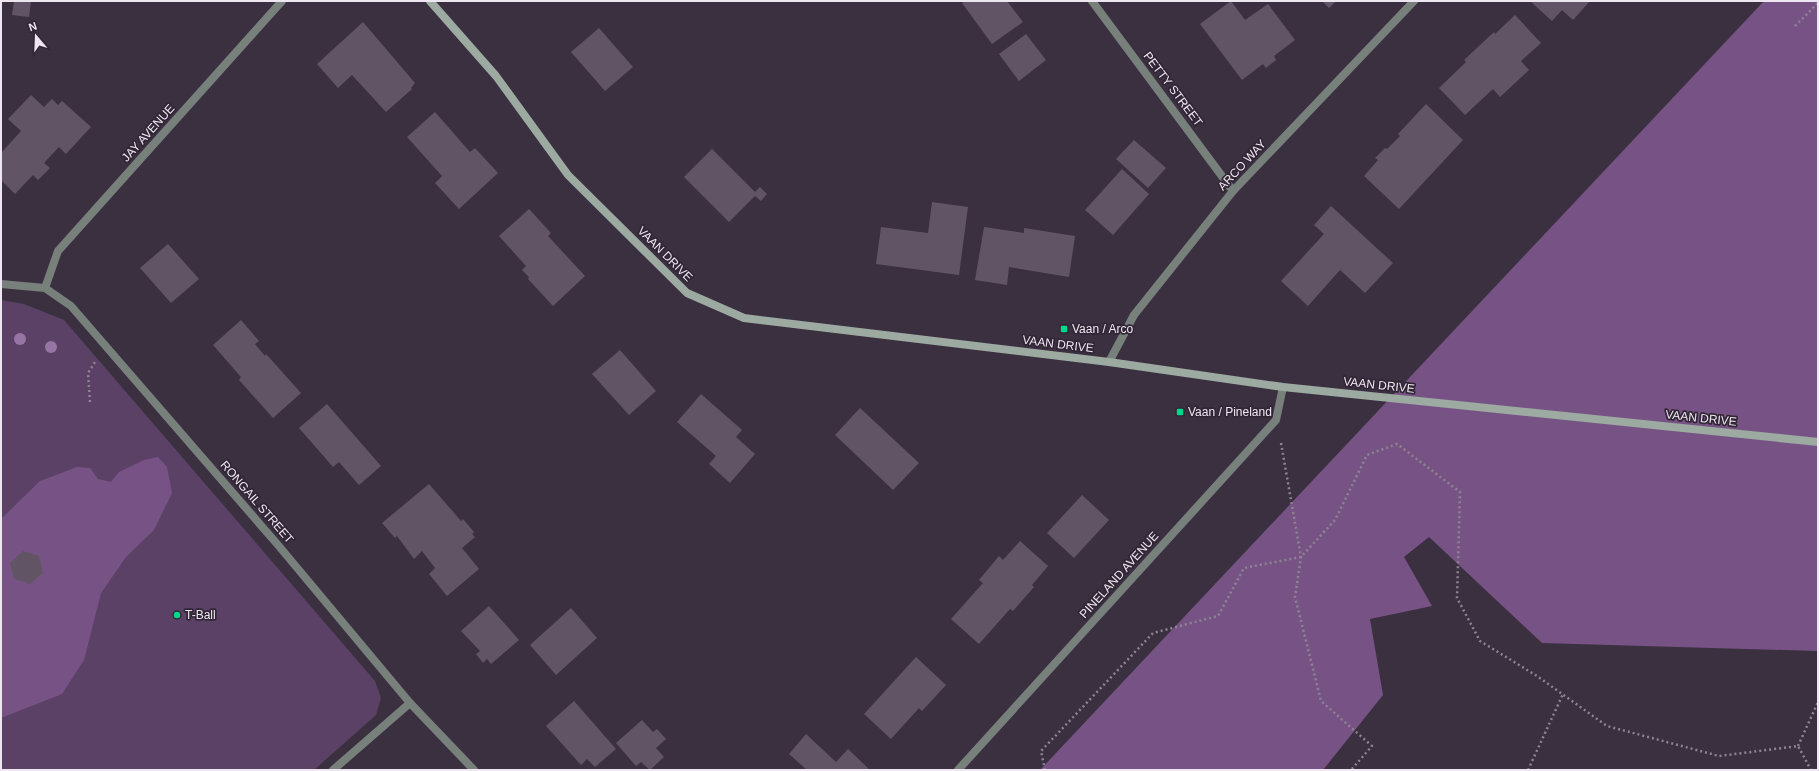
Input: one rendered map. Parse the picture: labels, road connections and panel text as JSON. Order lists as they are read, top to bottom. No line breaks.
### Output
{"streets":{"street":["PETTY STREET","JAY AVENUE","ARCO WAY","VAAN DRIVE","RONGAIL STREET","PINELAND AVENUE"]},"crossings":[["PETTY STREET","ARCO WAY"],["JAY AVENUE","RONGAIL STREET"],["ARCO WAY","VAAN DRIVE"],["VAAN DRIVE","PINELAND AVENUE"]],"places":{"transit":["Vaan / Arco","Vaan / Pineland"],"other":["T-Ball"]},"north":"top"}
